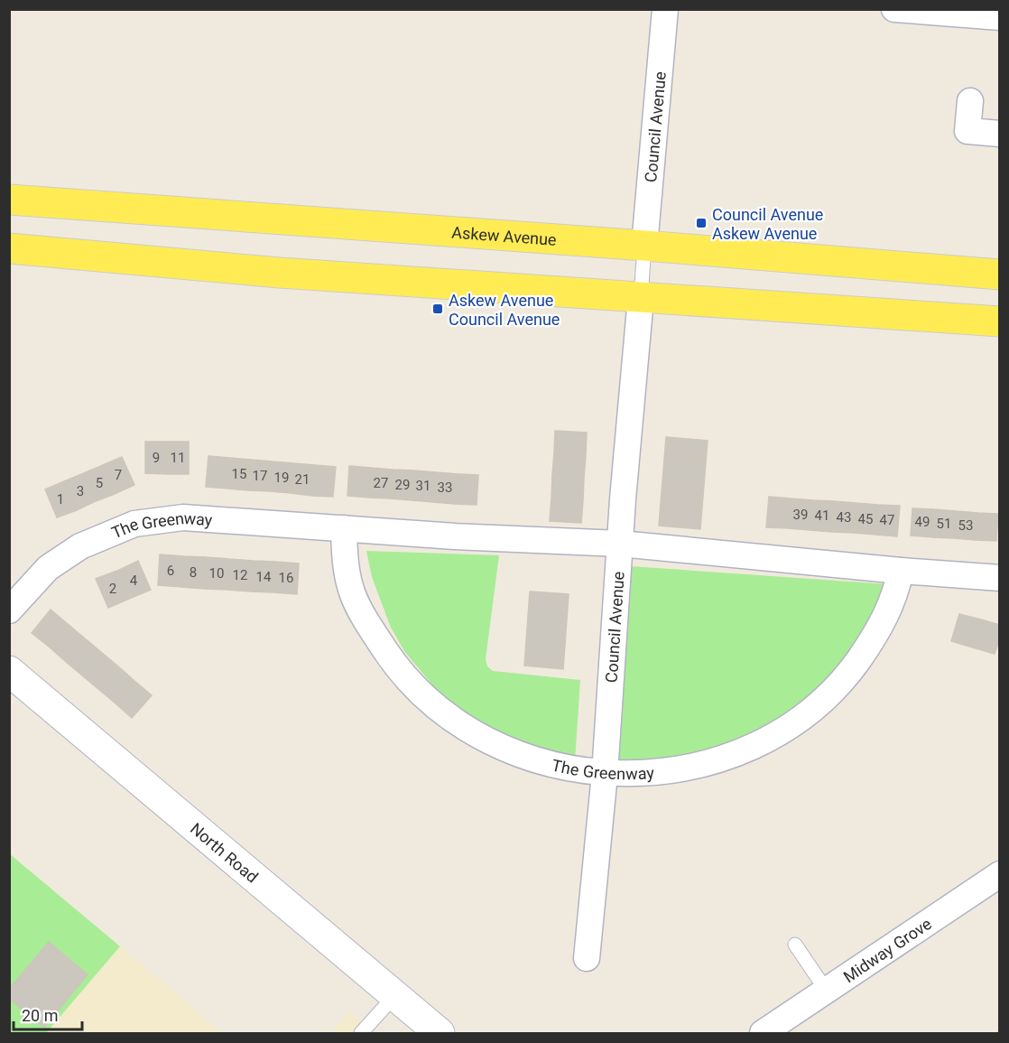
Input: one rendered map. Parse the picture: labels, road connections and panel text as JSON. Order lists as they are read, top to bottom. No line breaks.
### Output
{"streets":{"main road":["Askew Avenue"],"street":["Council Avenue","The Greenway","North Road","Midway Grove"]},"crossings":[["Council Avenue","Askew Avenue"],["Council Avenue","The Greenway"]],"places":{"transit":["Council Avenue Askew Avenue","Askew Avenue Council Avenue"]},"house_numbers":["9","11","15","7","17","19","21","5","27","29","31","33","3","1","39","41","43","45","47","49","51","53","6","8","10","12","14","16","4","2"],"scale_bar":"20 m"}
